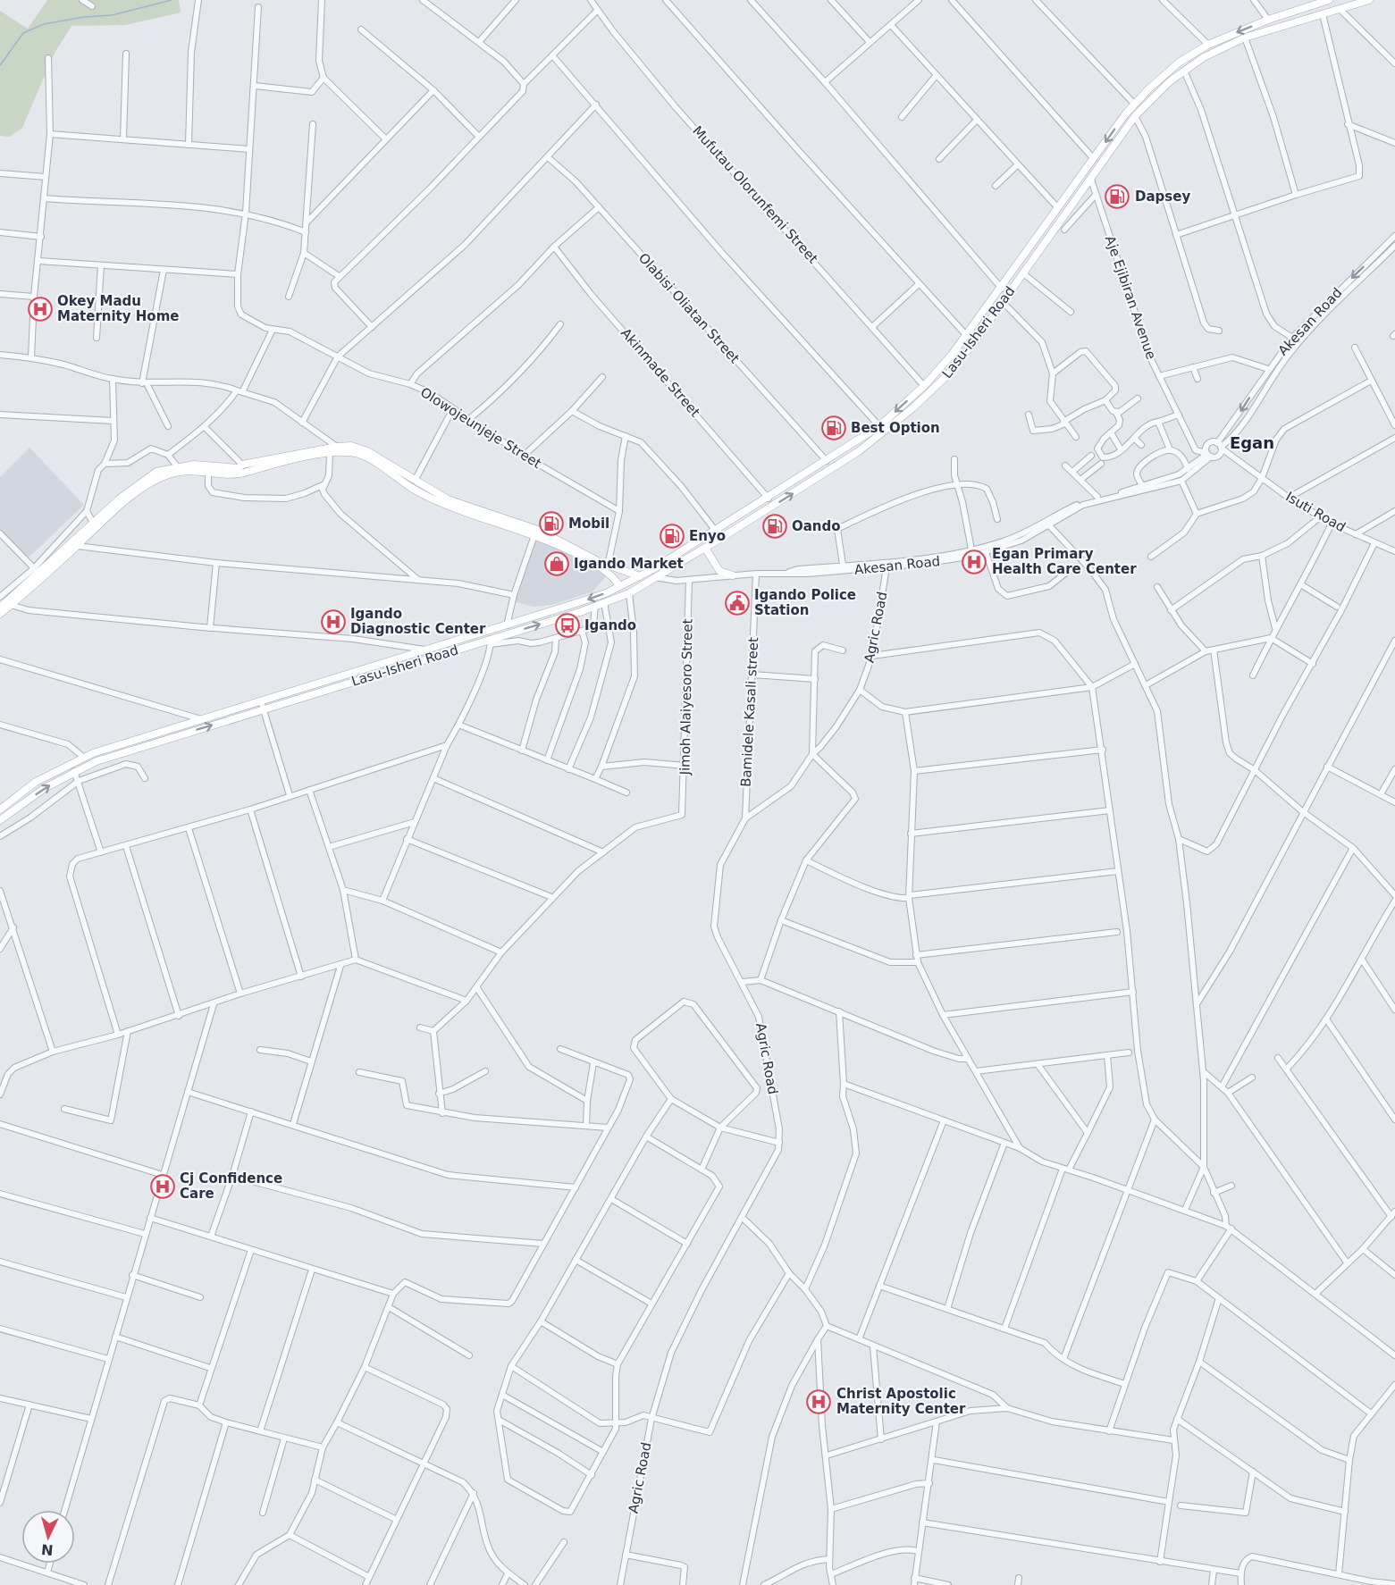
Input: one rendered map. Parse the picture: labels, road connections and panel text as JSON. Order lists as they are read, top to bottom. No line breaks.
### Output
{"streets":{"main road":["Lasu-Isheri Road"],"street":["Mufutau Olorunfemi Street","Aje Ejibiran Avenue","Olabisi Oliatan Street","Akesan Road","Akinmade Street","Olowojeunjeje Street","Isuti Road","Agric Road","Jimoh Alaiyesoro Street","Bamidele Kasali street"]},"crossings":[["Mufutau Olorunfemi Street","Lasu-Isheri Road"],["Aje Ejibiran Avenue","Akesan Road"],["Aje Ejibiran Avenue","Lasu-Isheri Road"],["Olabisi Oliatan Street","Lasu-Isheri Road"],["Akesan Road","Lasu-Isheri Road"],["Akesan Road","Isuti Road"],["Akesan Road","Agric Road"],["Akesan Road","Jimoh Alaiyesoro Street"],["Akesan Road","Bamidele Kasali street"],["Lasu-Isheri Road","Akinmade Street"],["Agric Road","Bamidele Kasali street"]],"districts":["Egan"],"places":{"fuel station":["Dapsey","Best Option","Mobil","Oando","Enyo"],"hospital":["Okey Madu Maternity Home","Egan Primary Health Care Center","Igando Diagnostic Center","Cj Confidence Care","Christ Apostolic Maternity Center"],"shop":["Igando Market"],"public building":["Igando Police Station"],"bus stop":["Igando"]},"north":"bottom"}
